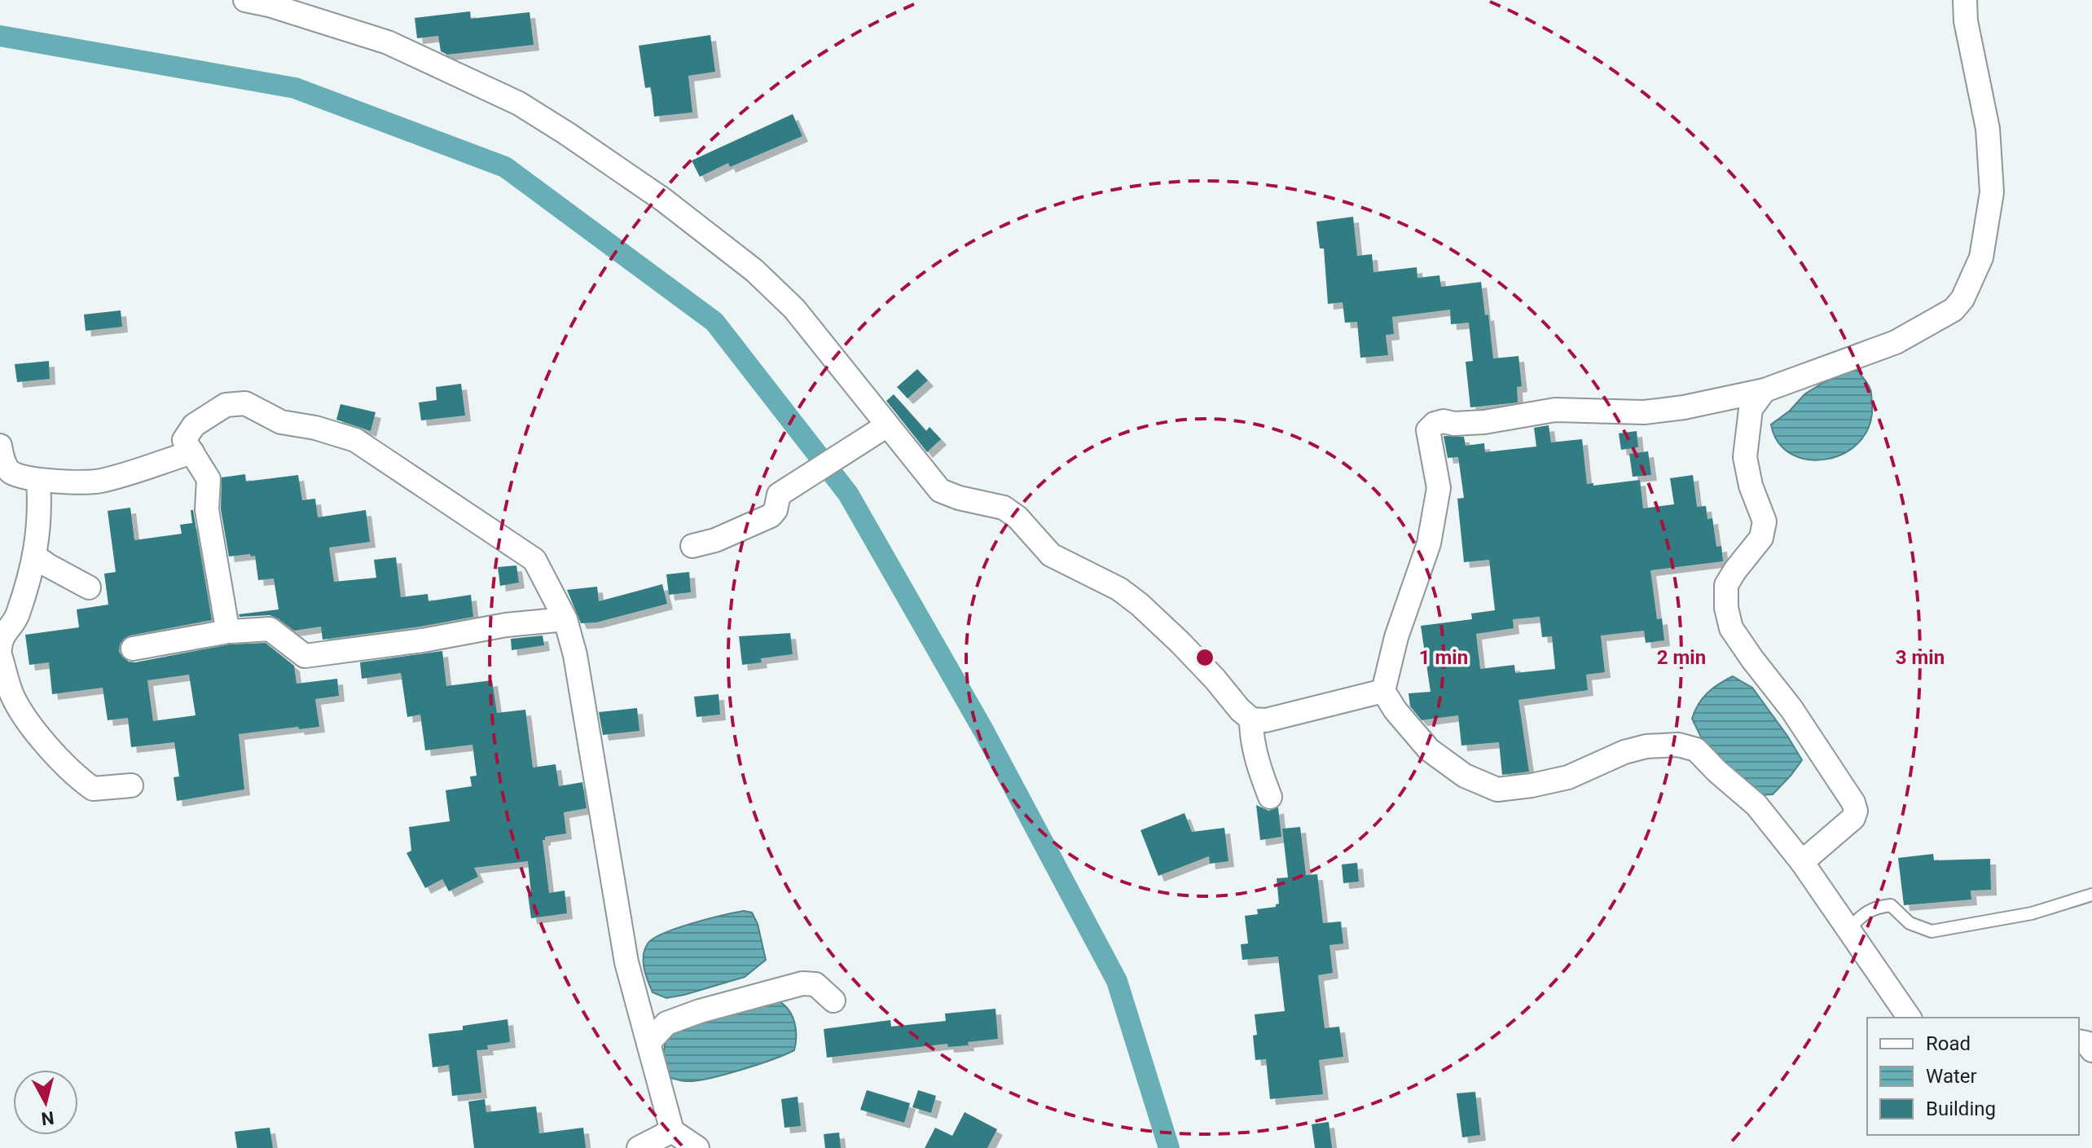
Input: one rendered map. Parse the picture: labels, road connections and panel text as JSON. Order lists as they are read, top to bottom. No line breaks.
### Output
{"legend":["Road","Water","Building"],"north":"bottom","rings":["1 min","2 min","3 min"]}
